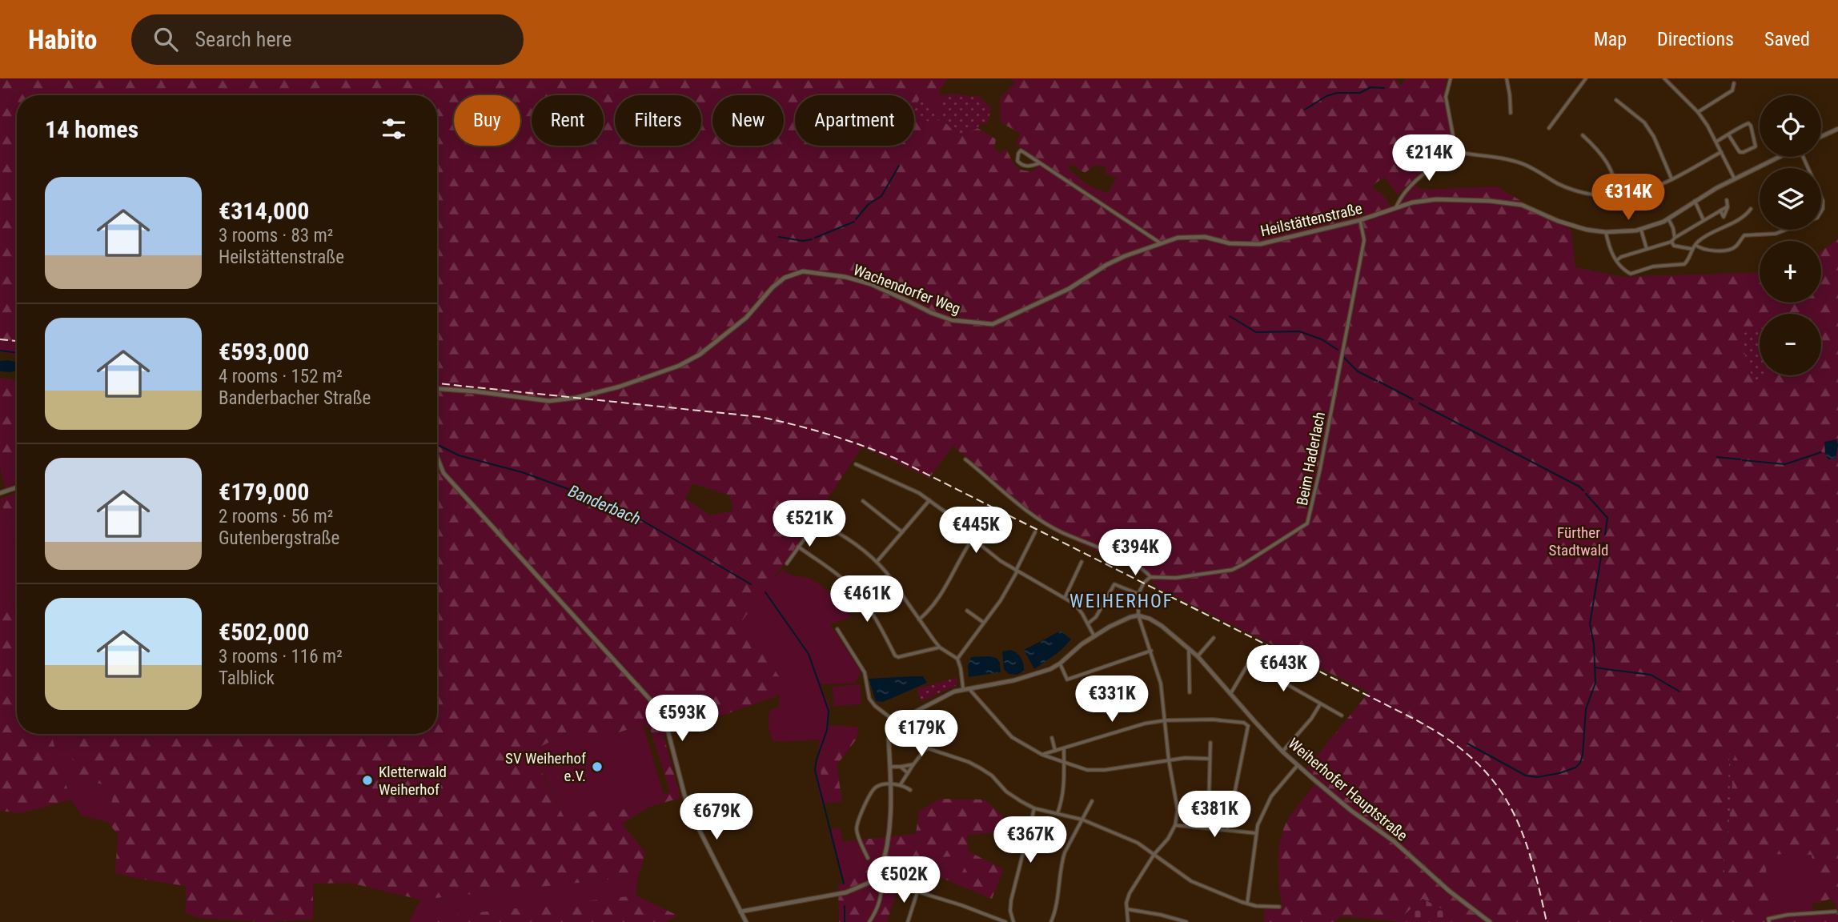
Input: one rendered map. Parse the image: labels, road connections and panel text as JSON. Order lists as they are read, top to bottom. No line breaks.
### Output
{"streets":{"street":["Heilstättenstraße","Wachendorfer Weg","Beim Haderlach","Weiherhofer Hauptstraße"]},"crossings":[["Heilstättenstraße","Wachendorfer Weg"],["Heilstättenstraße","Beim Haderlach"]],"districts":["WEIHERHOF"],"water":["Banderbach"],"parks":["Fürther Stadtwald"],"places":["SV Weiherhof e.V.","Kletterwald Weiherhof"],"page":{"header":"Habito","search":"Search here","nav":["Map","Directions","Saved"],"map_buttons":["+","−"],"chip":["Buy","Rent","Filters","New","Apartment"],"heading":"14 homes","price":["€214K","€314K","€521K","€445K","€394K","€461K","€643K","€331K","€593K","€179K","€381K","€679K","€367K","€502K"],"list":[{"name":"€314,000","note":"3 rooms · 83 m² · Heilstättenstraße"},{"name":"€593,000","note":"4 rooms · 152 m² · Banderbacher Straße"},{"name":"€179,000","note":"2 rooms · 56 m² · Gutenbergstraße"},{"name":"€502,000","note":"3 rooms · 116 m² · Talblick"}]}}
